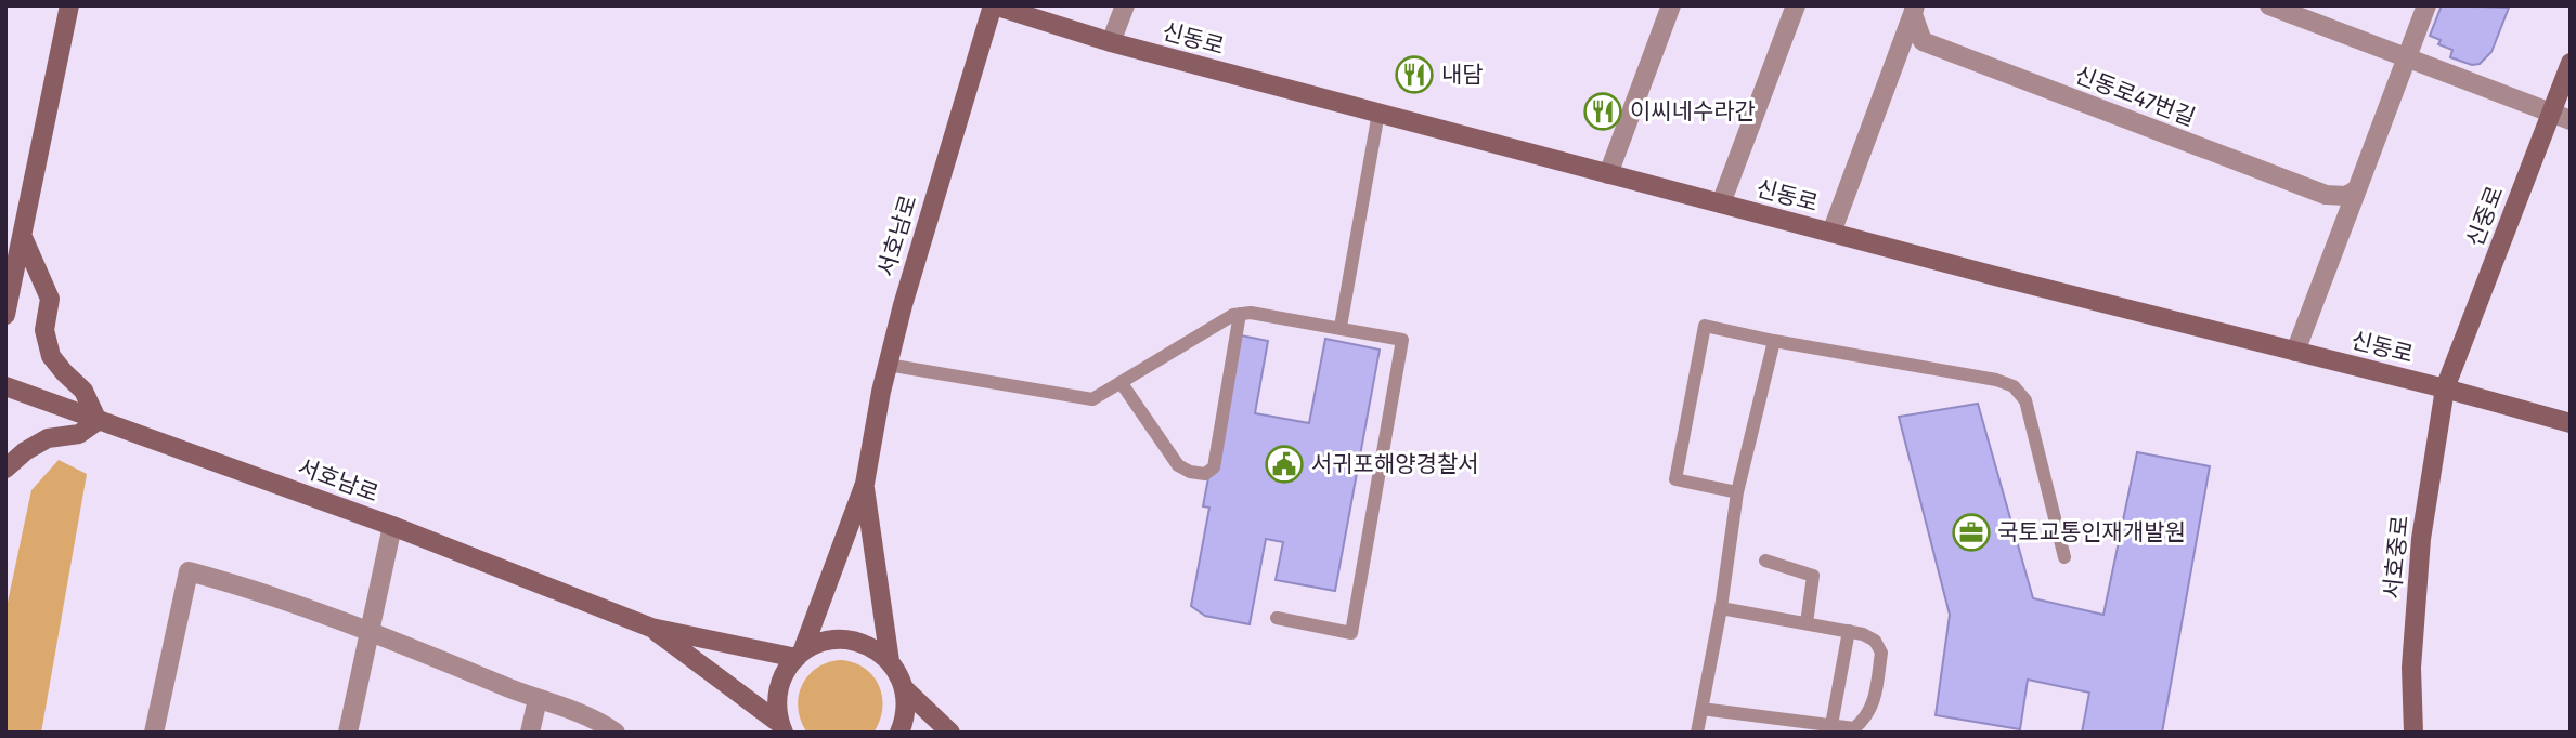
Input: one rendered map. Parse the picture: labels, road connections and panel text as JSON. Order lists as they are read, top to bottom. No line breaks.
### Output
{"streets":{"street":["신동로","신동로47번길","신중로","서호남로","서호중로"]},"crossings":[["신동로","신동로47번길"],["신동로","신중로"],["신동로","서호남로"],["신동로","서호중로"],["신중로","서호중로"]],"places":{"restaurant":["내담","이씨네수라간"],"public building":["서귀포해양경찰서"],"office":["국토교통인재개발원"]}}
